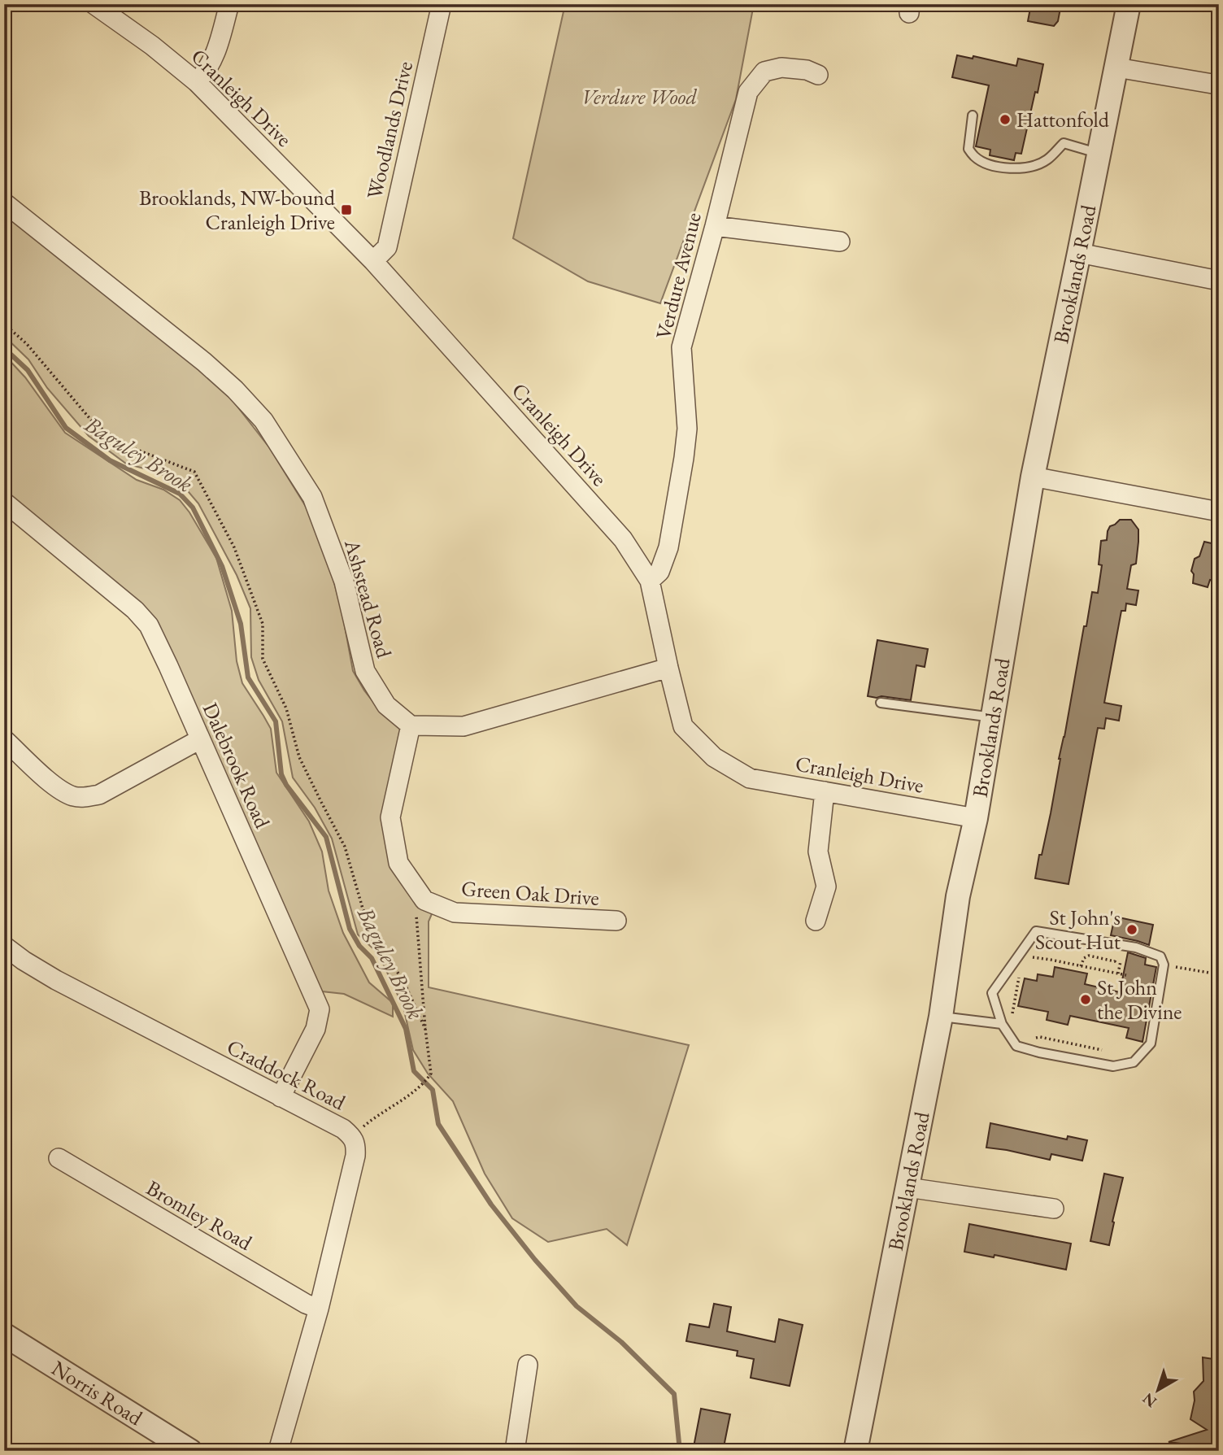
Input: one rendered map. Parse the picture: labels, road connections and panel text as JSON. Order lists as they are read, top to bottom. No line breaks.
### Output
{"streets":{"street":["Cranleigh Drive","Woodlands Drive","Brooklands Road","Verdure Avenue","Ashstead Road","Dalebrook Road","Green Oak Drive","Craddock Road","Bromley Road","Norris Road"]},"crossings":[["Cranleigh Drive","Woodlands Drive"],["Cranleigh Drive","Brooklands Road"],["Cranleigh Drive","Verdure Avenue"],["Dalebrook Road","Craddock Road"],["Craddock Road","Bromley Road"]],"water":["Baguley Brook"],"parks":["Verdure Wood"],"places":{"other":["Hattonfold","St John's Scout Hut","St John the Divine"],"transit":["Brooklands, NW-bound Cranleigh Drive"]},"north":"bottom left"}
